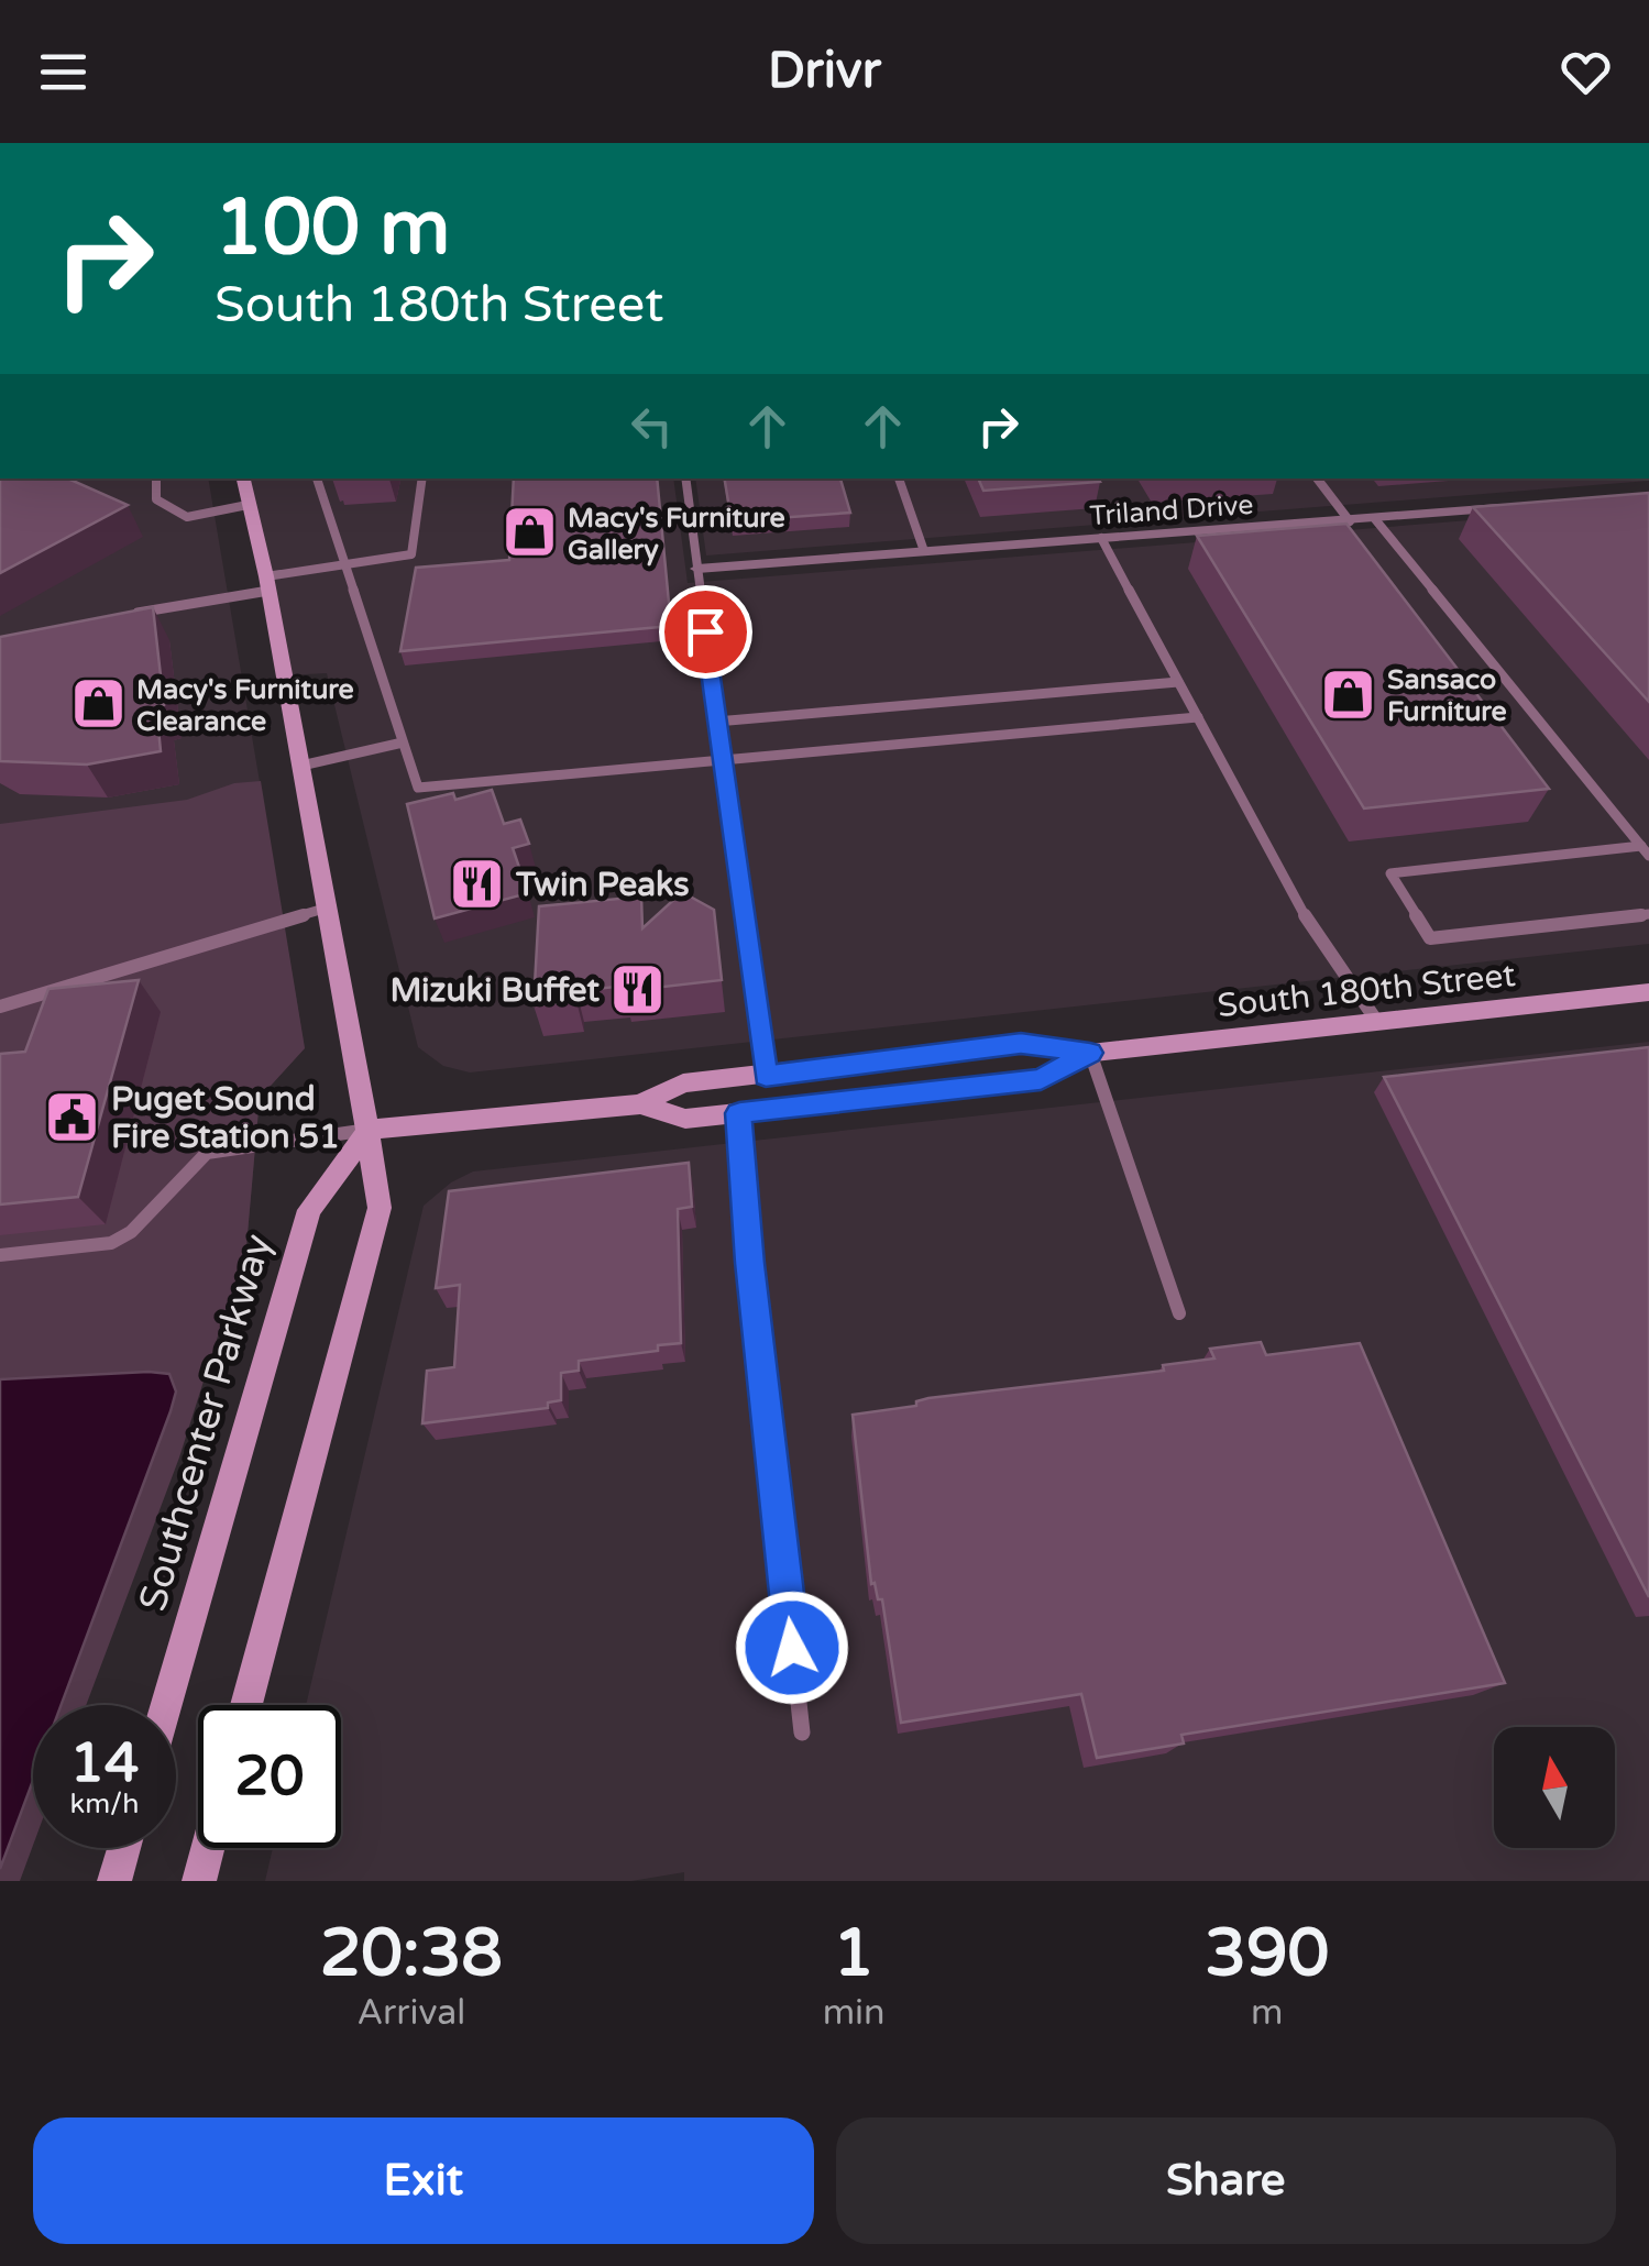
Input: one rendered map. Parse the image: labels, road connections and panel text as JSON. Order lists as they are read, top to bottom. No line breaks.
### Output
{"streets":{"main road":["South 180th Street","Southcenter Parkway"],"street":["Triland Drive"]},"crossings":[["South 180th Street","Southcenter Parkway"]],"places":{"shop":["Macy's Furniture Gallery","Sansaco Furniture","Macy's Furniture Clearance"],"restaurant":["Twin Peaks","Mizuki Buffet"],"public building":["Puget Sound Fire Station 51"]},"north":"top","page":{"header":"Drivr","turn":["100 m","South 180th Street"],"speed":"14 km/h","limit":"20","eta":["20:38","Arrival","1","min","390","m"],"buttons":["Exit","Share"]}}
